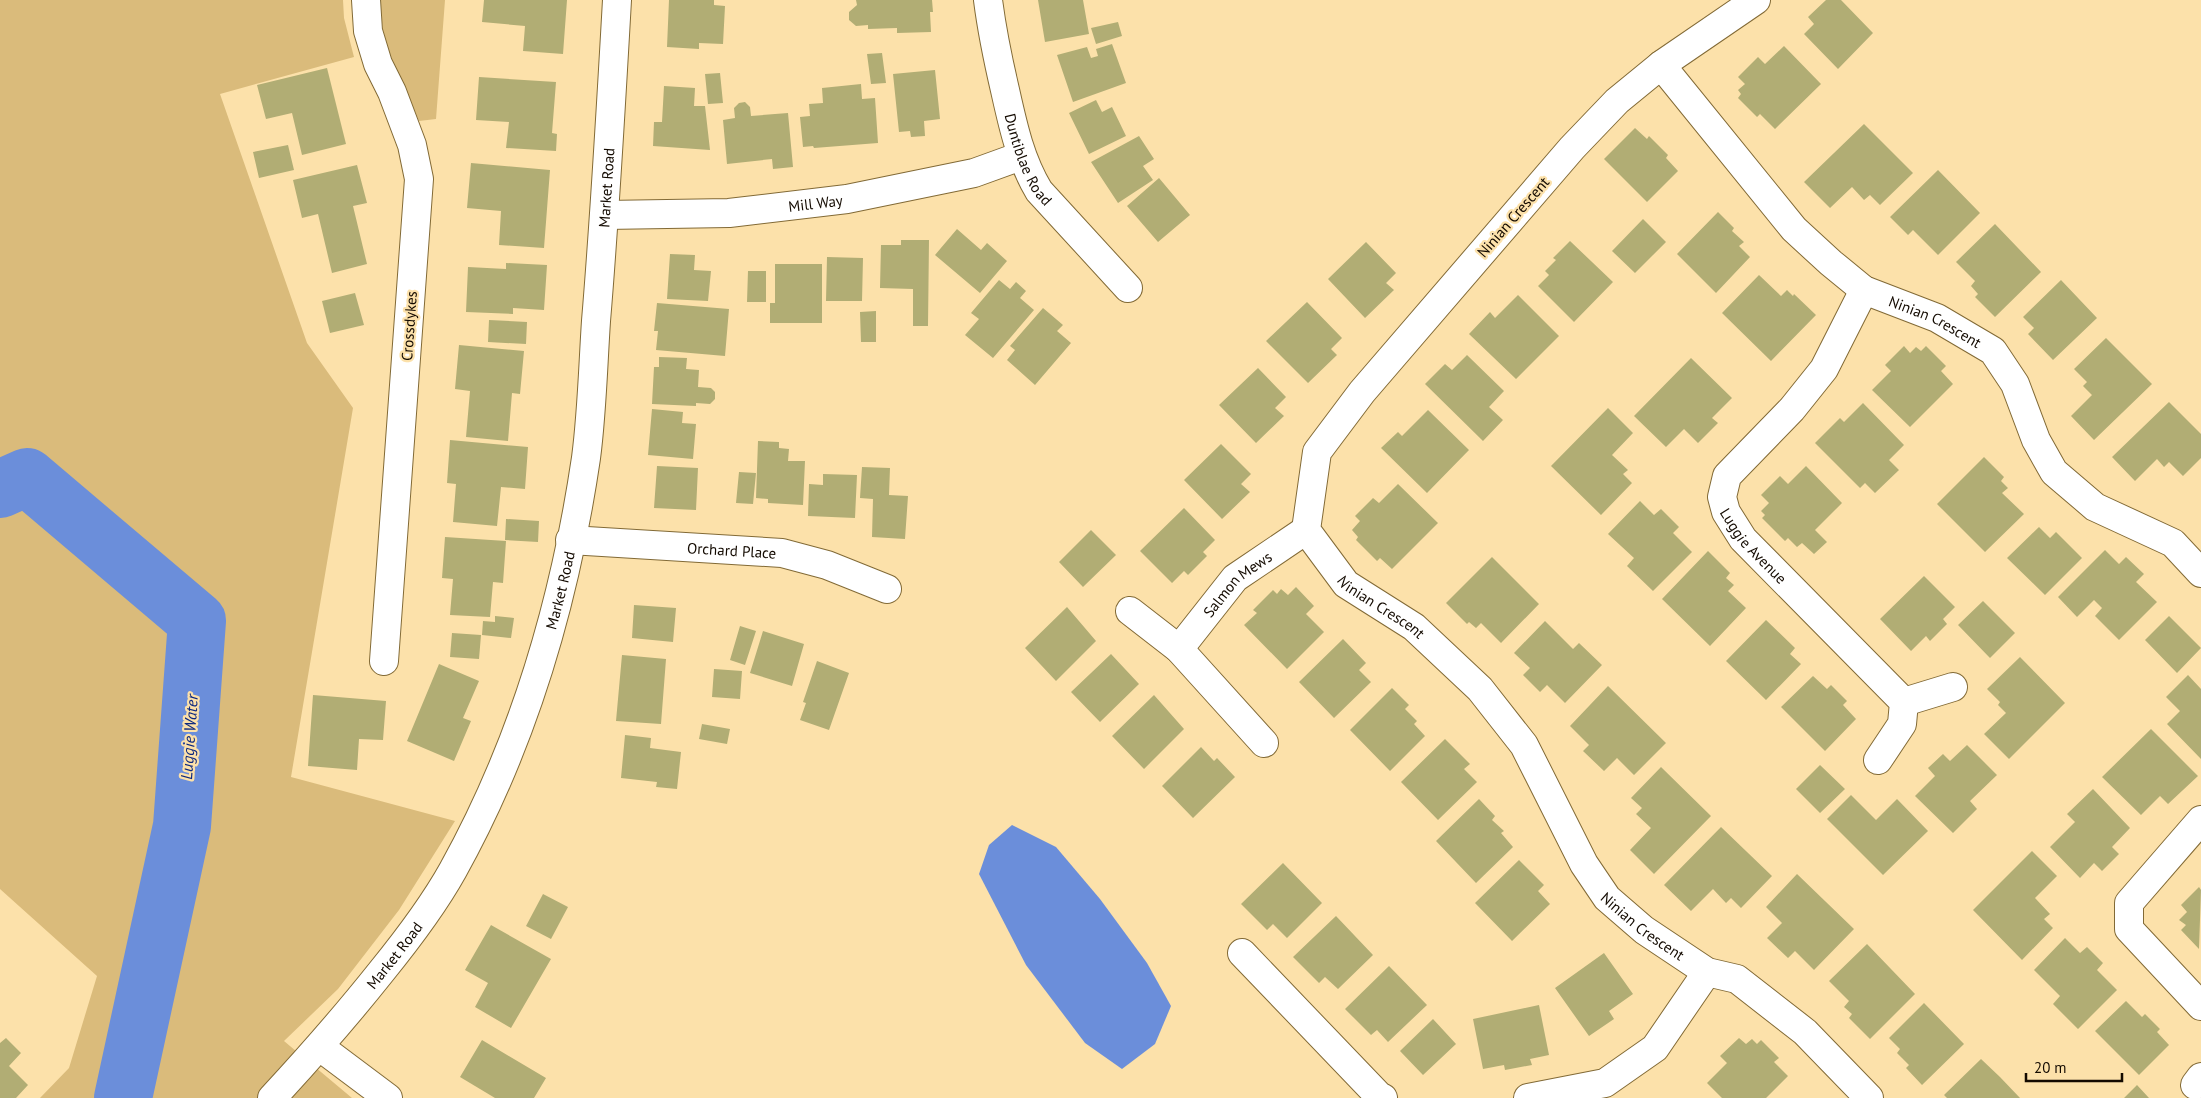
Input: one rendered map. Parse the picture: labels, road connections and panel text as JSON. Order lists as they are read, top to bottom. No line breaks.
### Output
{"streets":{"street":["Duntiblae Road","Market Road","Mill Way","Ninian Crescent","Crossdykes","Luggie Avenue","Orchard Place","Salmon Mews"]},"crossings":[["Duntiblae Road","Mill Way"],["Market Road","Mill Way"],["Market Road","Orchard Place"],["Ninian Crescent","Luggie Avenue"],["Ninian Crescent","Salmon Mews"]],"water":["Luggie Water"],"scale_bar":"20 m"}
